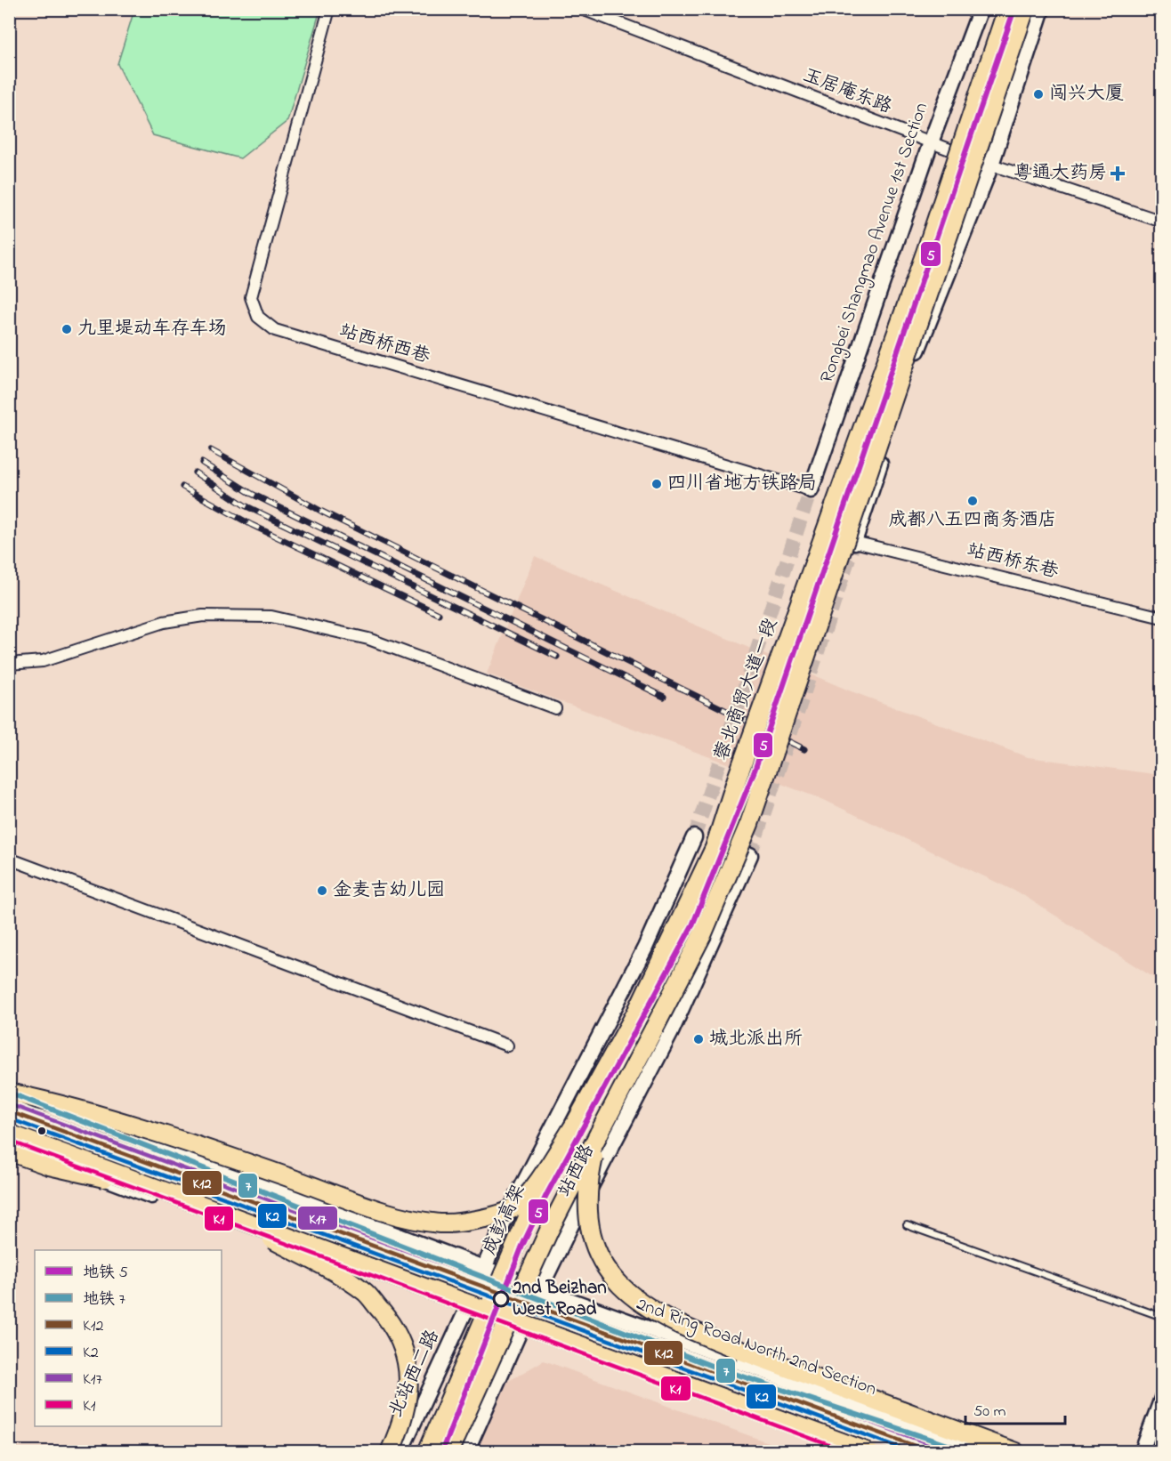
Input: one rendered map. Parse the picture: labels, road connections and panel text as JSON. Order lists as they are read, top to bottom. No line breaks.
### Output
{"streets":{"highway":["蓉北商贸大道一段","成彭高架"],"main road":["Rongbei Shangmao Avenue 1st Section","站西路","2nd Ring Road North 2nd Section"],"street":["玉居庵东路","站西桥西巷","站西桥东巷","北站西二路"]},"crossings":[["玉居庵东路","Rongbei Shangmao Avenue 1st Section"],["Rongbei Shangmao Avenue 1st Section","站西桥西巷"],["蓉北商贸大道一段","成彭高架"],["站西路","2nd Ring Road North 2nd Section"]],"places":{"other":["闯兴大厦","九里堤动车存车场","四川省地方铁路局","成都八五四商务酒店","金麦吉幼儿园","城北派出所","2nd Beizhan West Road"],"health":["粤通大药房"]},"lines":["metro line 5","metro line 7","transit line K17","transit line K12","transit line K2","transit line K1"],"legend":["地铁 5","地铁 7","K12","K2","K17","K1"],"scale_bar":"50 m"}
